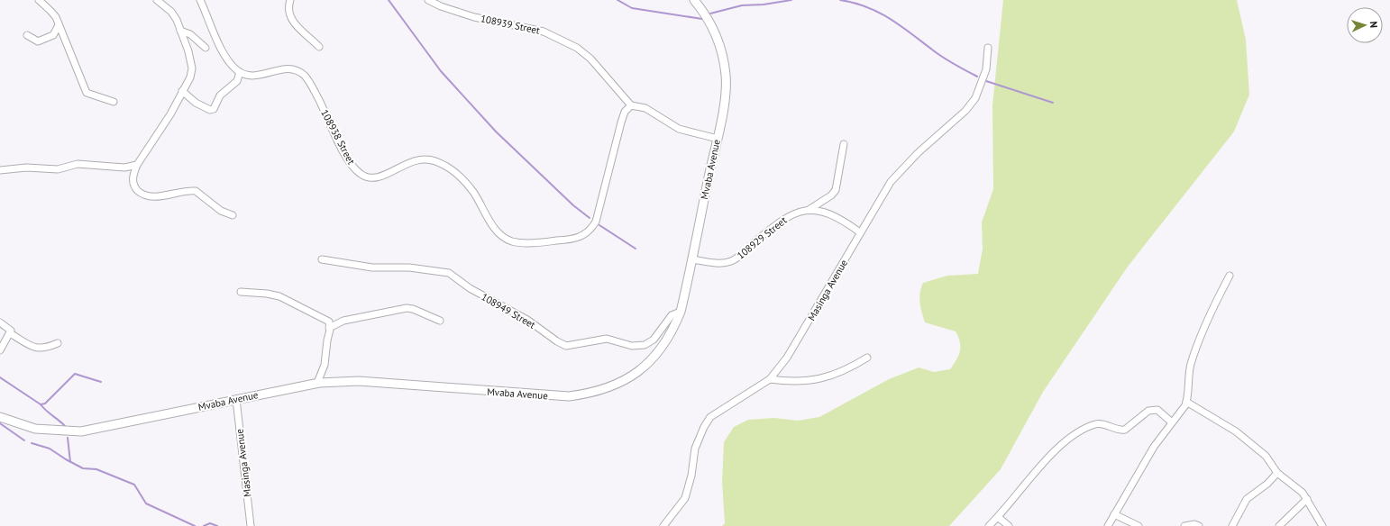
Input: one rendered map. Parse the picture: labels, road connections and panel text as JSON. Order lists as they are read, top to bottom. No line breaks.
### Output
{"streets":{"street":["108939 Street","108938 Street","Mvaba Avenue","108929 Street","Masinga Avenue","108949 Street"]},"crossings":[["108939 Street","108938 Street"],["Mvaba Avenue","108929 Street"],["Mvaba Avenue","Masinga Avenue"],["Mvaba Avenue","108949 Street"],["108929 Street","Masinga Avenue"]],"north":"right"}
